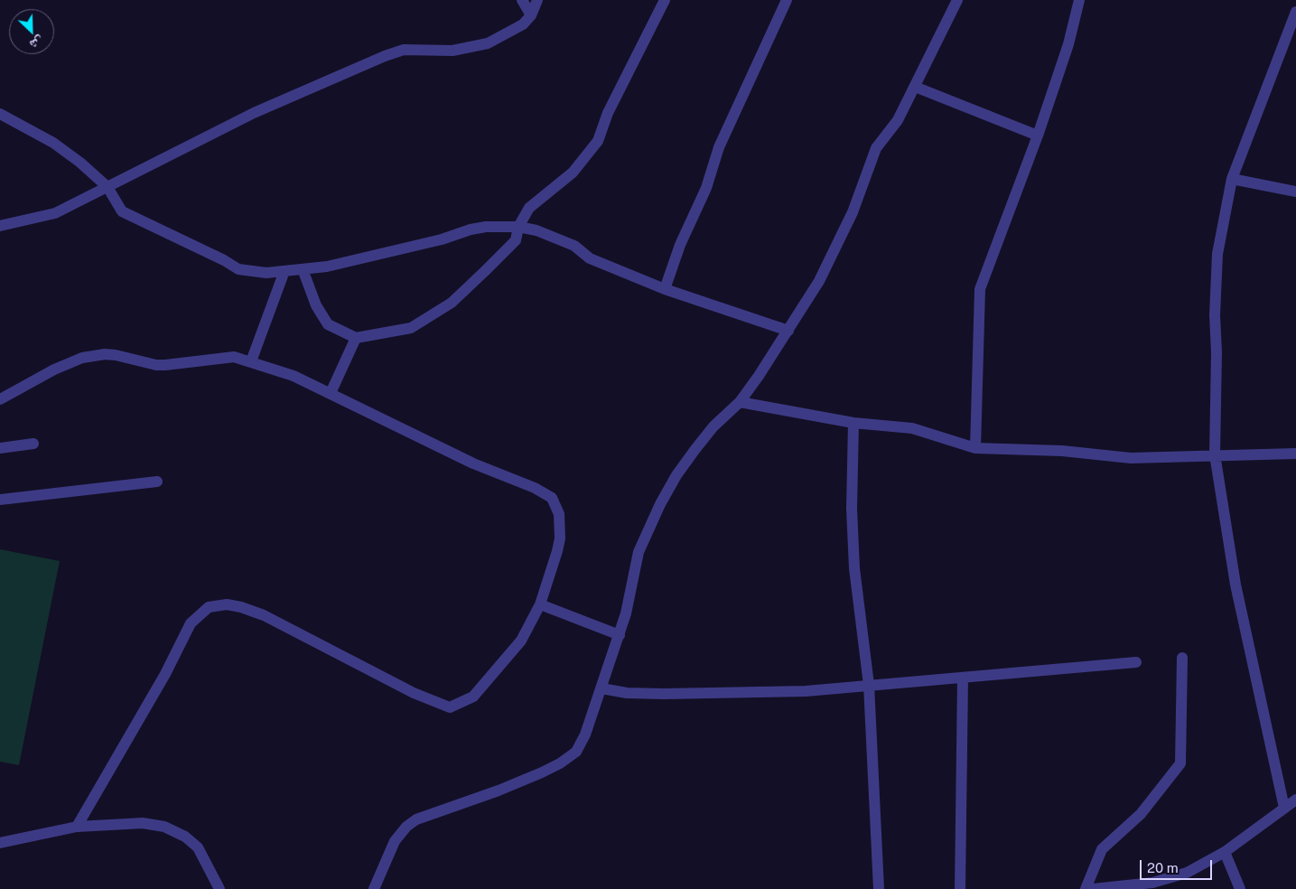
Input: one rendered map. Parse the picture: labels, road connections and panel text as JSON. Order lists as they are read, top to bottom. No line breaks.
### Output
{"scale_bar":"20 m","north":"bottom right"}
